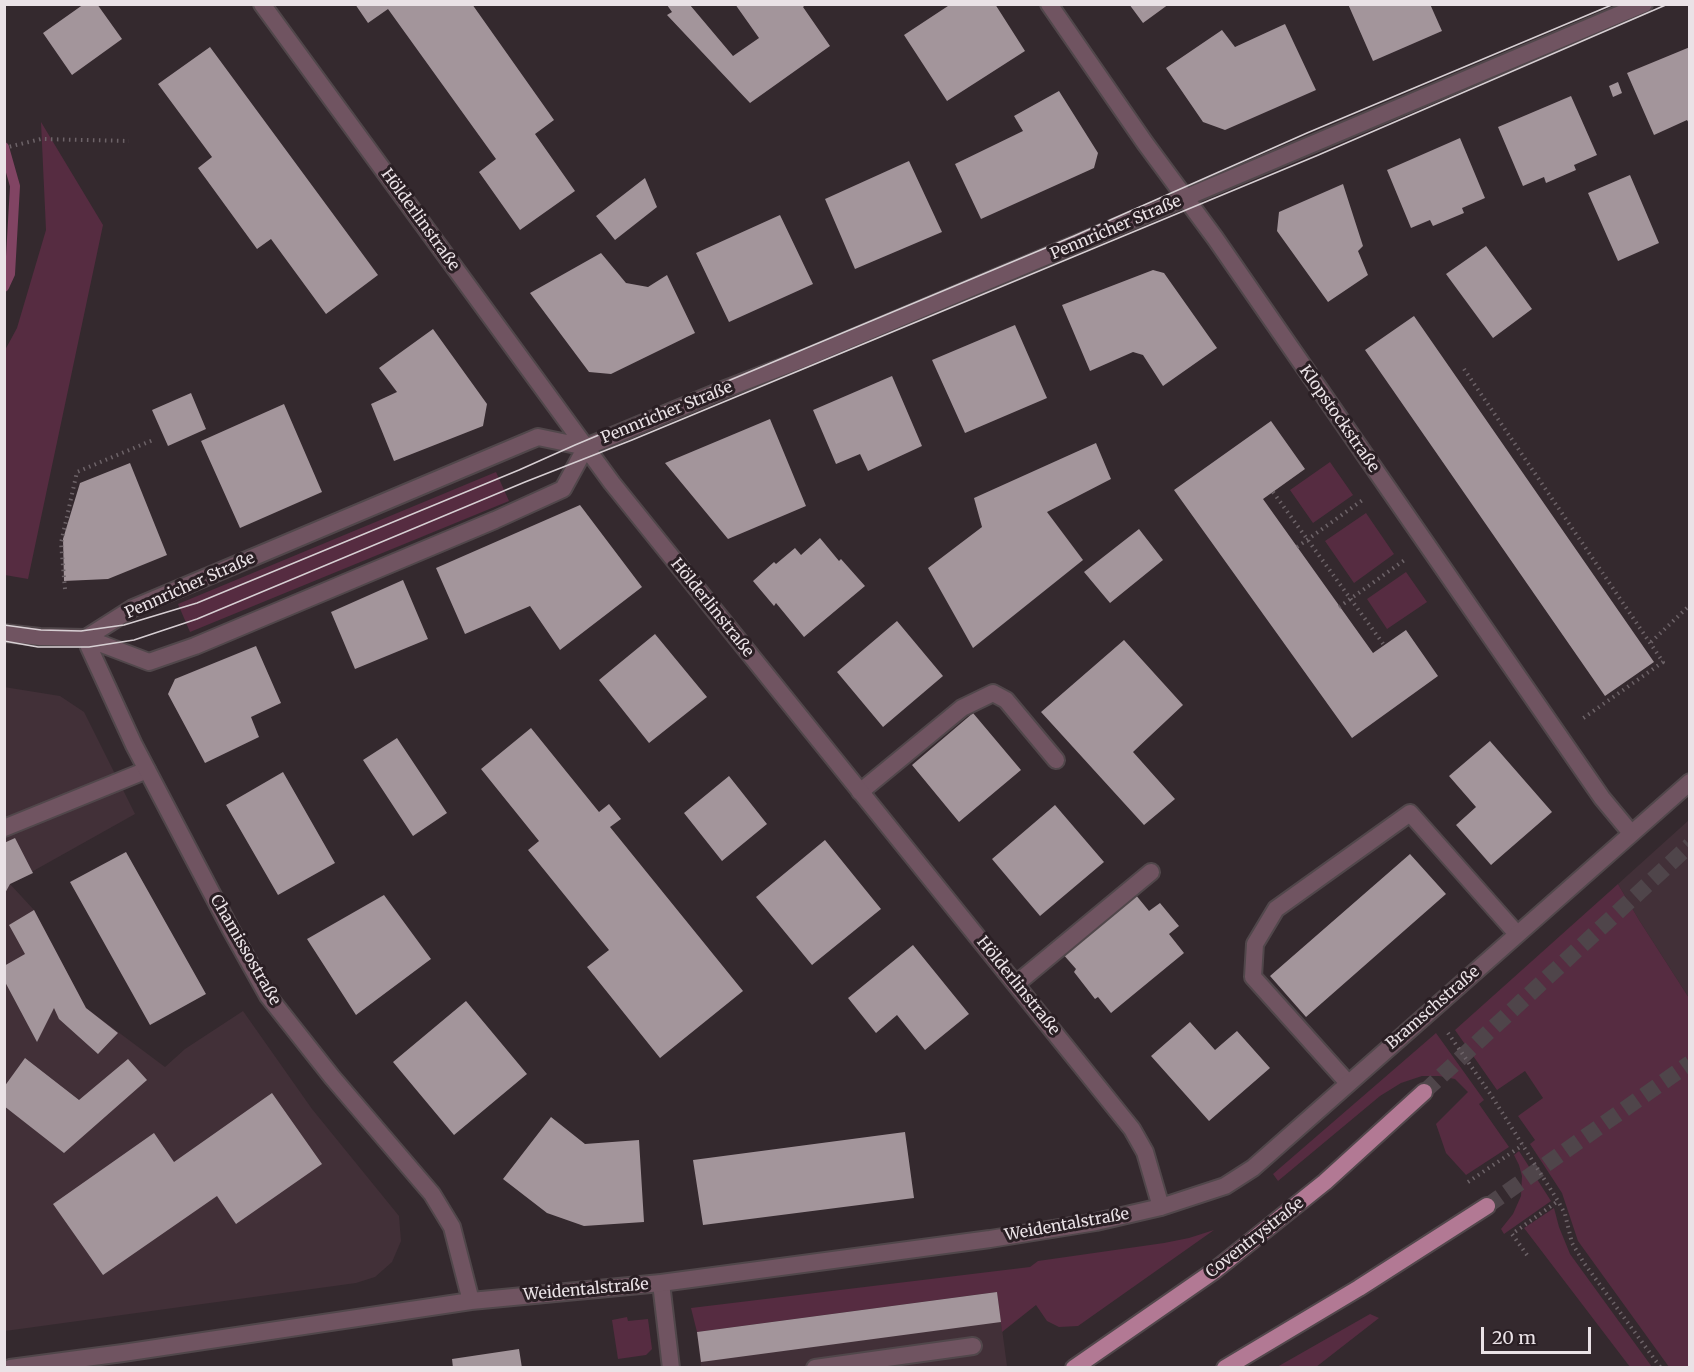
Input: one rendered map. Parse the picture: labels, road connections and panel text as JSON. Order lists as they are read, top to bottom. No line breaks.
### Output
{"streets":{"main road":["Coventrystraße"],"street":["Hölderlinstraße","Pennricher Straße","Klopstockstraße","Chamissostraße","Bramschstraße","Weidentalstraße"]},"crossings":[["Hölderlinstraße","Pennricher Straße"],["Hölderlinstraße","Bramschstraße"],["Hölderlinstraße","Weidentalstraße"],["Pennricher Straße","Klopstockstraße"],["Pennricher Straße","Chamissostraße"],["Klopstockstraße","Bramschstraße"],["Chamissostraße","Weidentalstraße"],["Bramschstraße","Weidentalstraße"]],"scale_bar":"20 m"}
